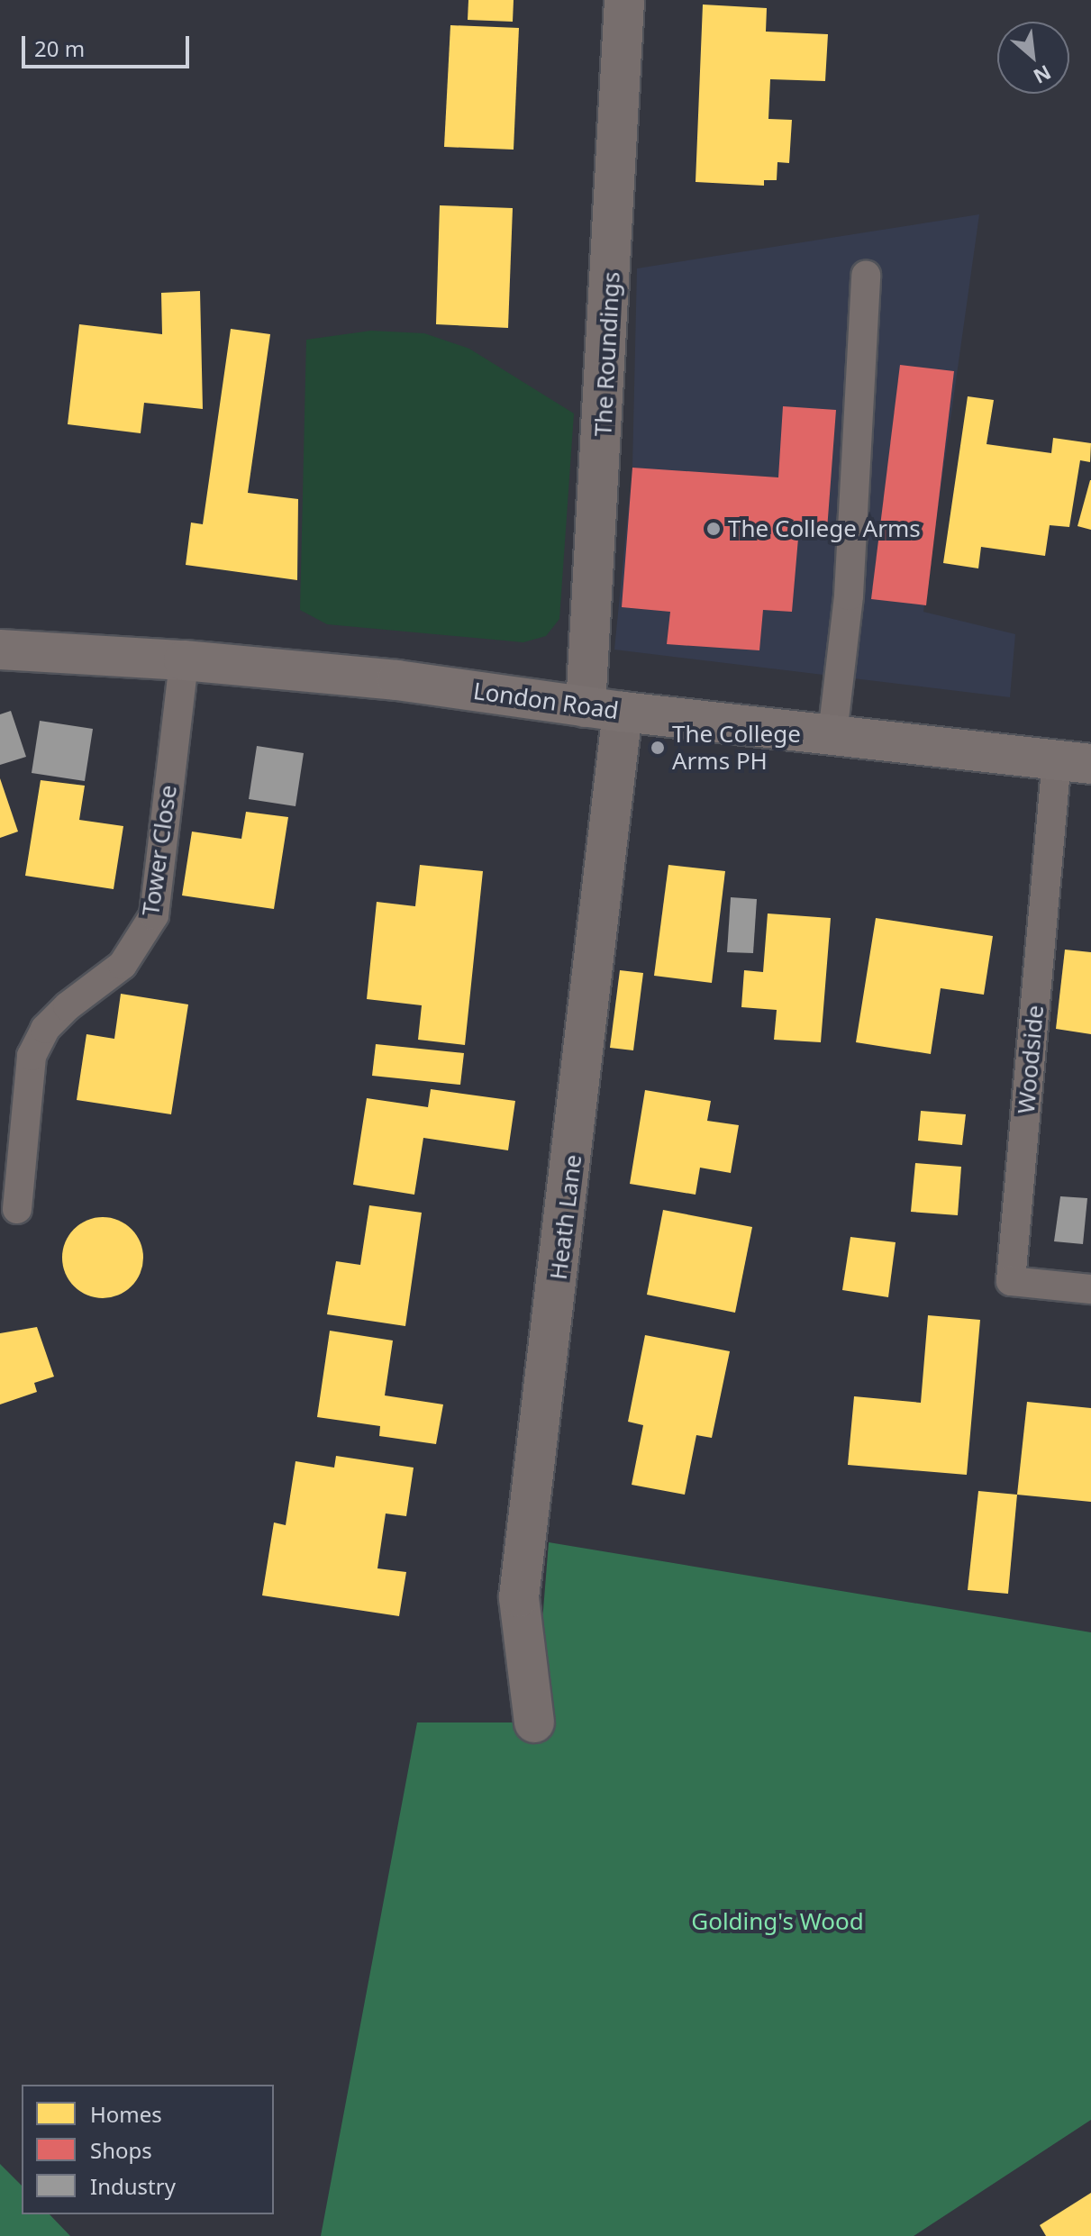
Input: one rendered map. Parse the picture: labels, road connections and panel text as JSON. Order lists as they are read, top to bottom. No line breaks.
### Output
{"streets":{"main road":["London Road"],"street":["The Roundings","Heath Lane"],"lane":["Tower Close","Woodside"]},"crossings":[["The Roundings","London Road"],["The Roundings","Heath Lane"],["London Road","Tower Close"],["London Road","Woodside"],["London Road","Heath Lane"]],"parks":["Golding's Wood"],"places":["The College Arms","The College Arms PH"],"legend":["Homes","Shops","Industry"],"scale_bar":"20 m","north":"bottom right"}
